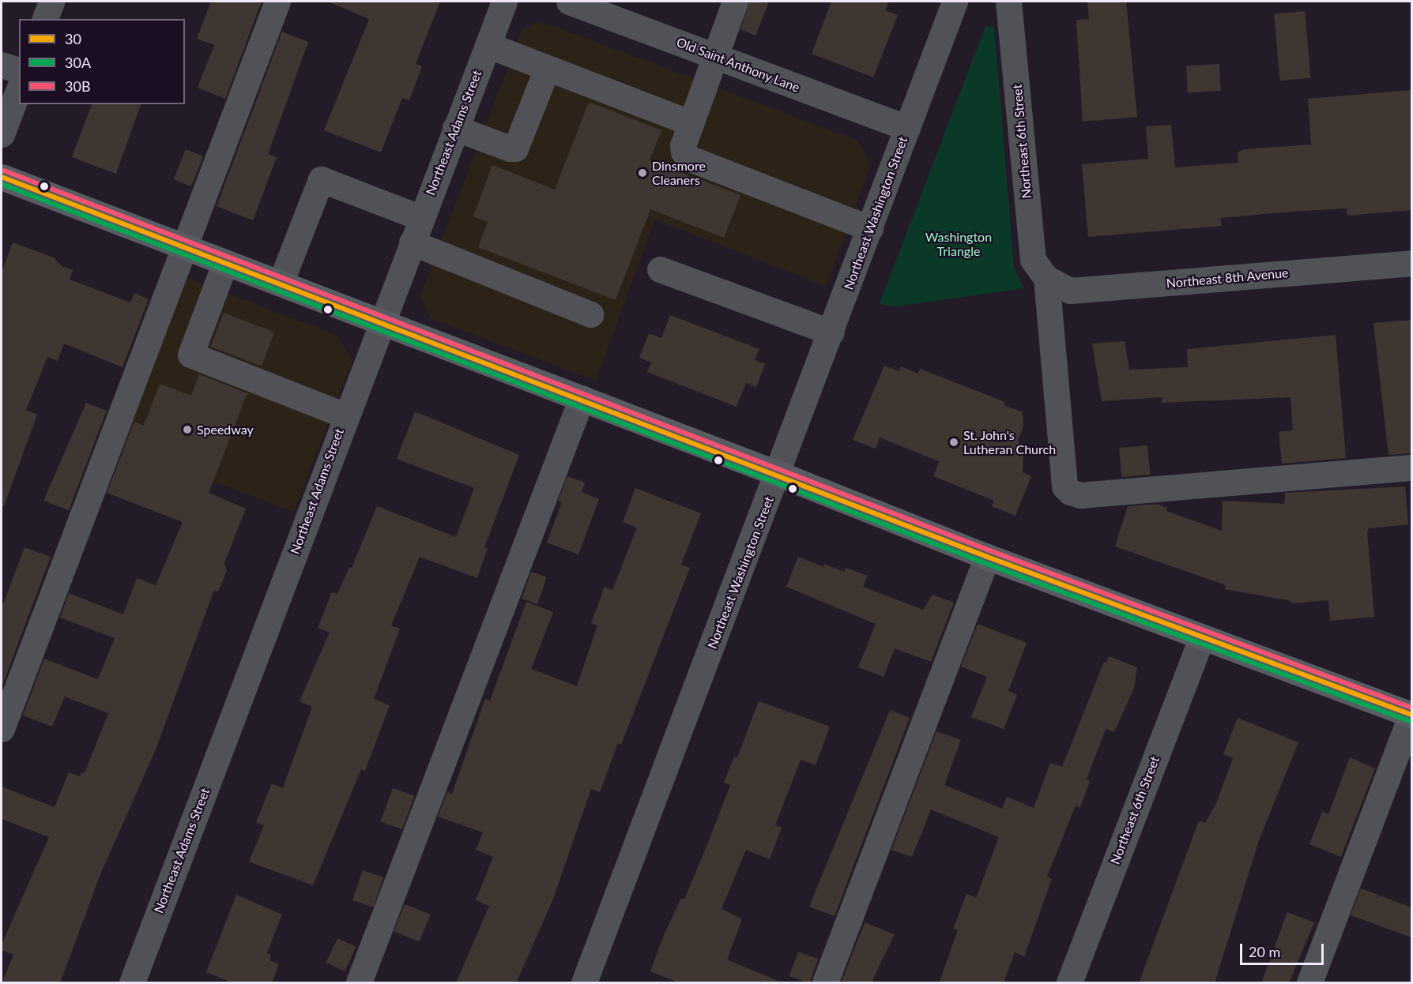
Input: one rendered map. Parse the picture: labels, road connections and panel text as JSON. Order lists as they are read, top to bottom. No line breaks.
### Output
{"streets":{"street":["Old Saint Anthony Lane","Northeast Adams Street","Northeast 6th Street","Northeast Washington Street","Northeast 8th Avenue"]},"crossings":[["Old Saint Anthony Lane","Northeast Washington Street"],["Northeast 6th Street","Northeast 8th Avenue"]],"parks":["Washington Triangle"],"places":["Dinsmore Cleaners","Speedway","St. John's Lutheran Church"],"lines":["transit line 30B","transit line 30","transit line 30A"],"legend":["30","30A","30B"],"scale_bar":"20 m"}
